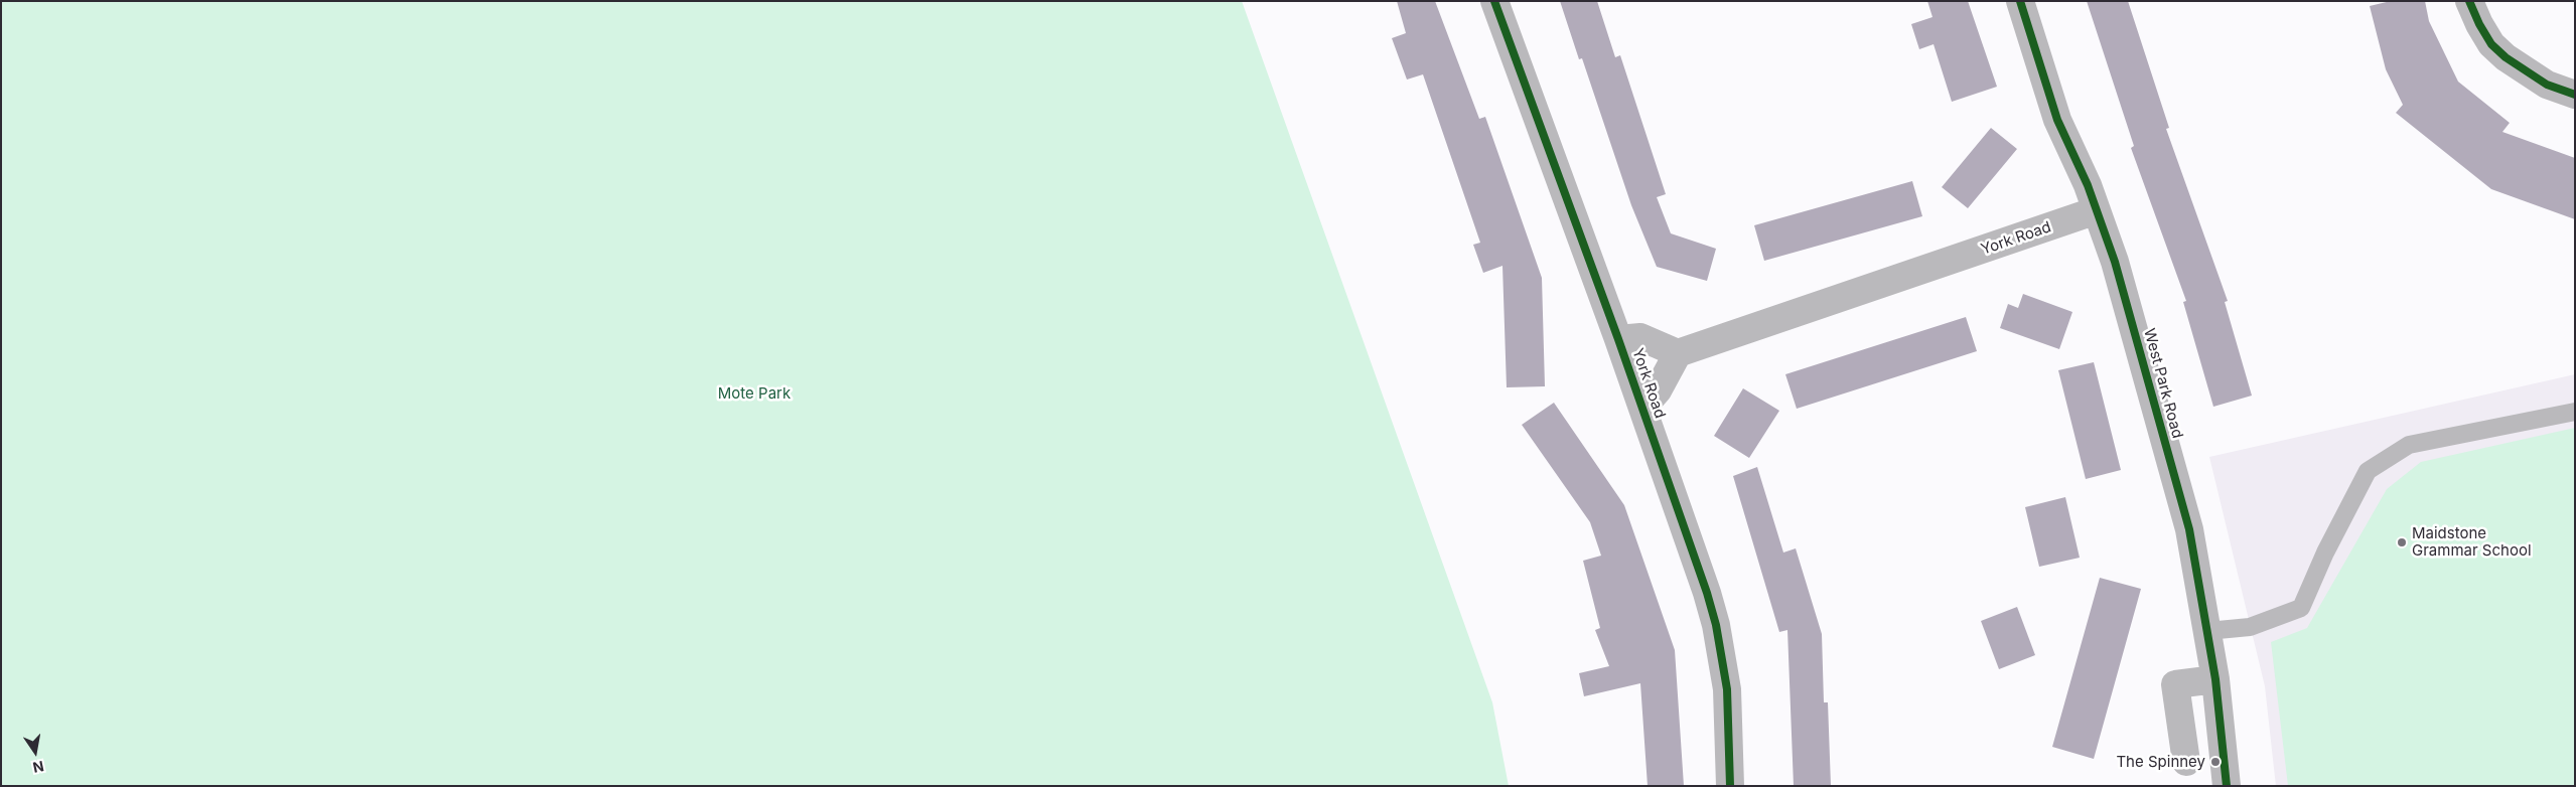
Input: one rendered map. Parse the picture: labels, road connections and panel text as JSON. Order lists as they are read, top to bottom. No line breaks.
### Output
{"streets":{"street":["York Road","West Park Road"]},"crossings":[["York Road","West Park Road"]],"parks":["Mote Park"],"places":["Maidstone Grammar School","The Spinney"],"north":"bottom"}
